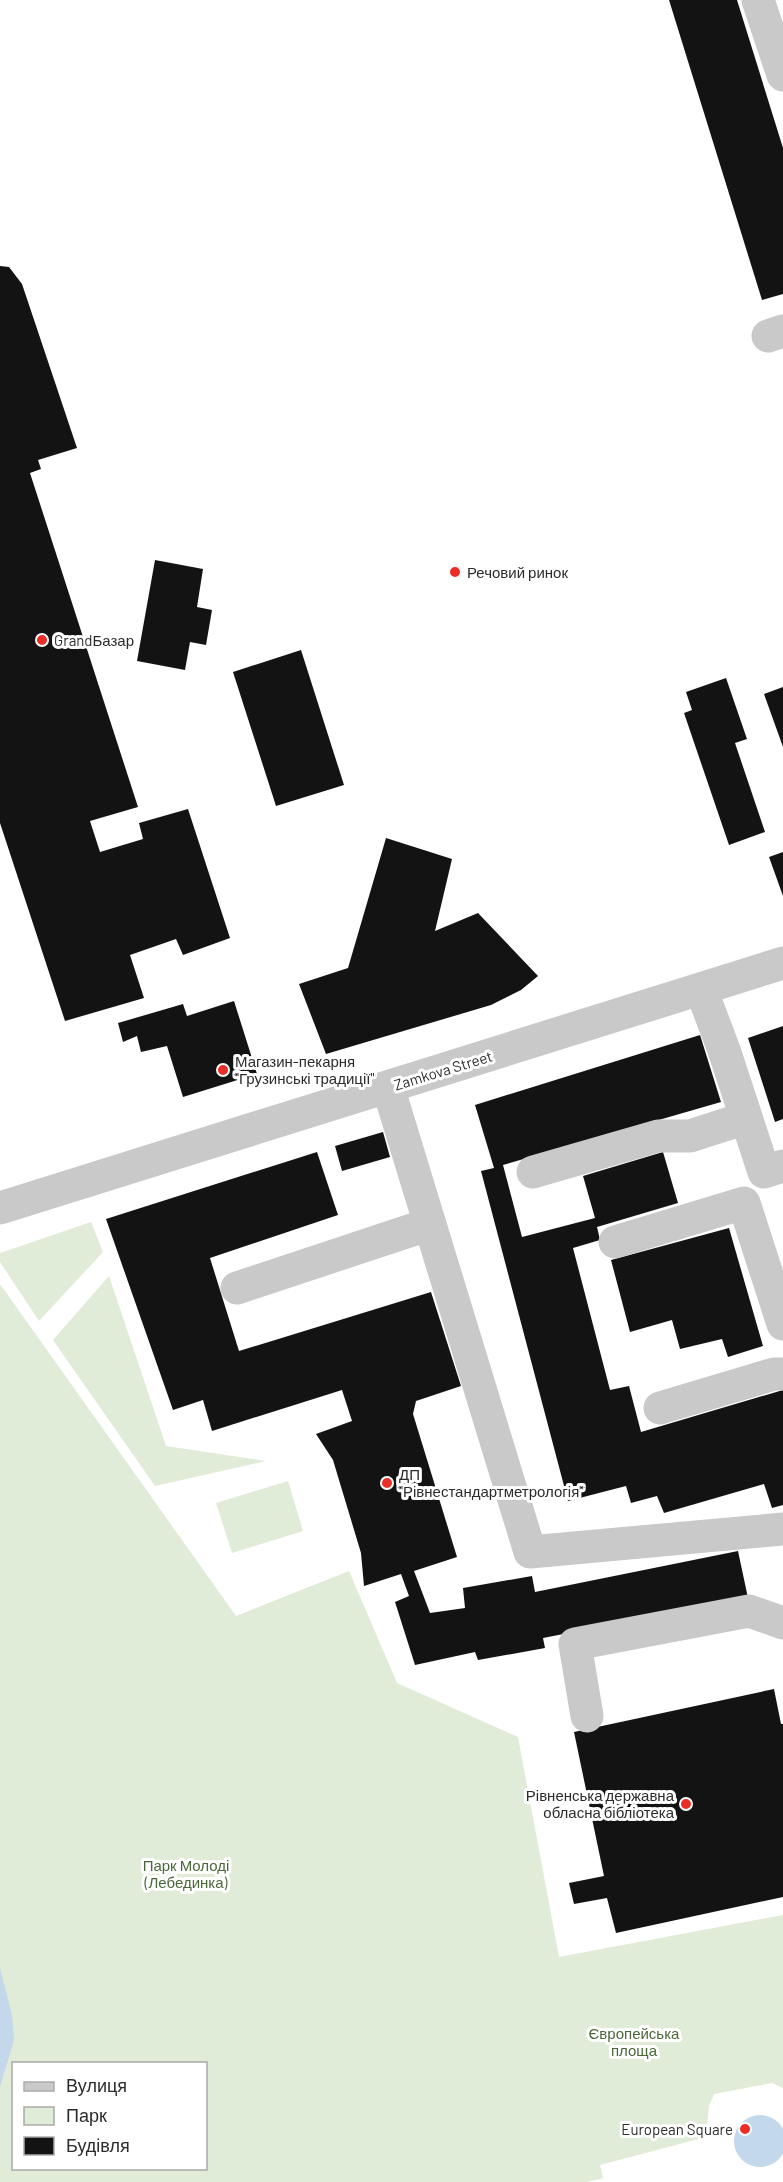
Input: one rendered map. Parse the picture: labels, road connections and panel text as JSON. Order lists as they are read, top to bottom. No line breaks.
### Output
{"streets":{"street":["Zamkova Street"]},"parks":["Парк Молоді (Лебединка)","Європейська площа"],"places":["Речовий ринок","GrandБазар","Магазин-пекарня \"Грузинські традиції\"","ДП \"Рівнестандартметрологія\"","Рівненська державна обласна бібліотека","European Square"],"legend":["Вулиця","Парк","Будівля"]}
